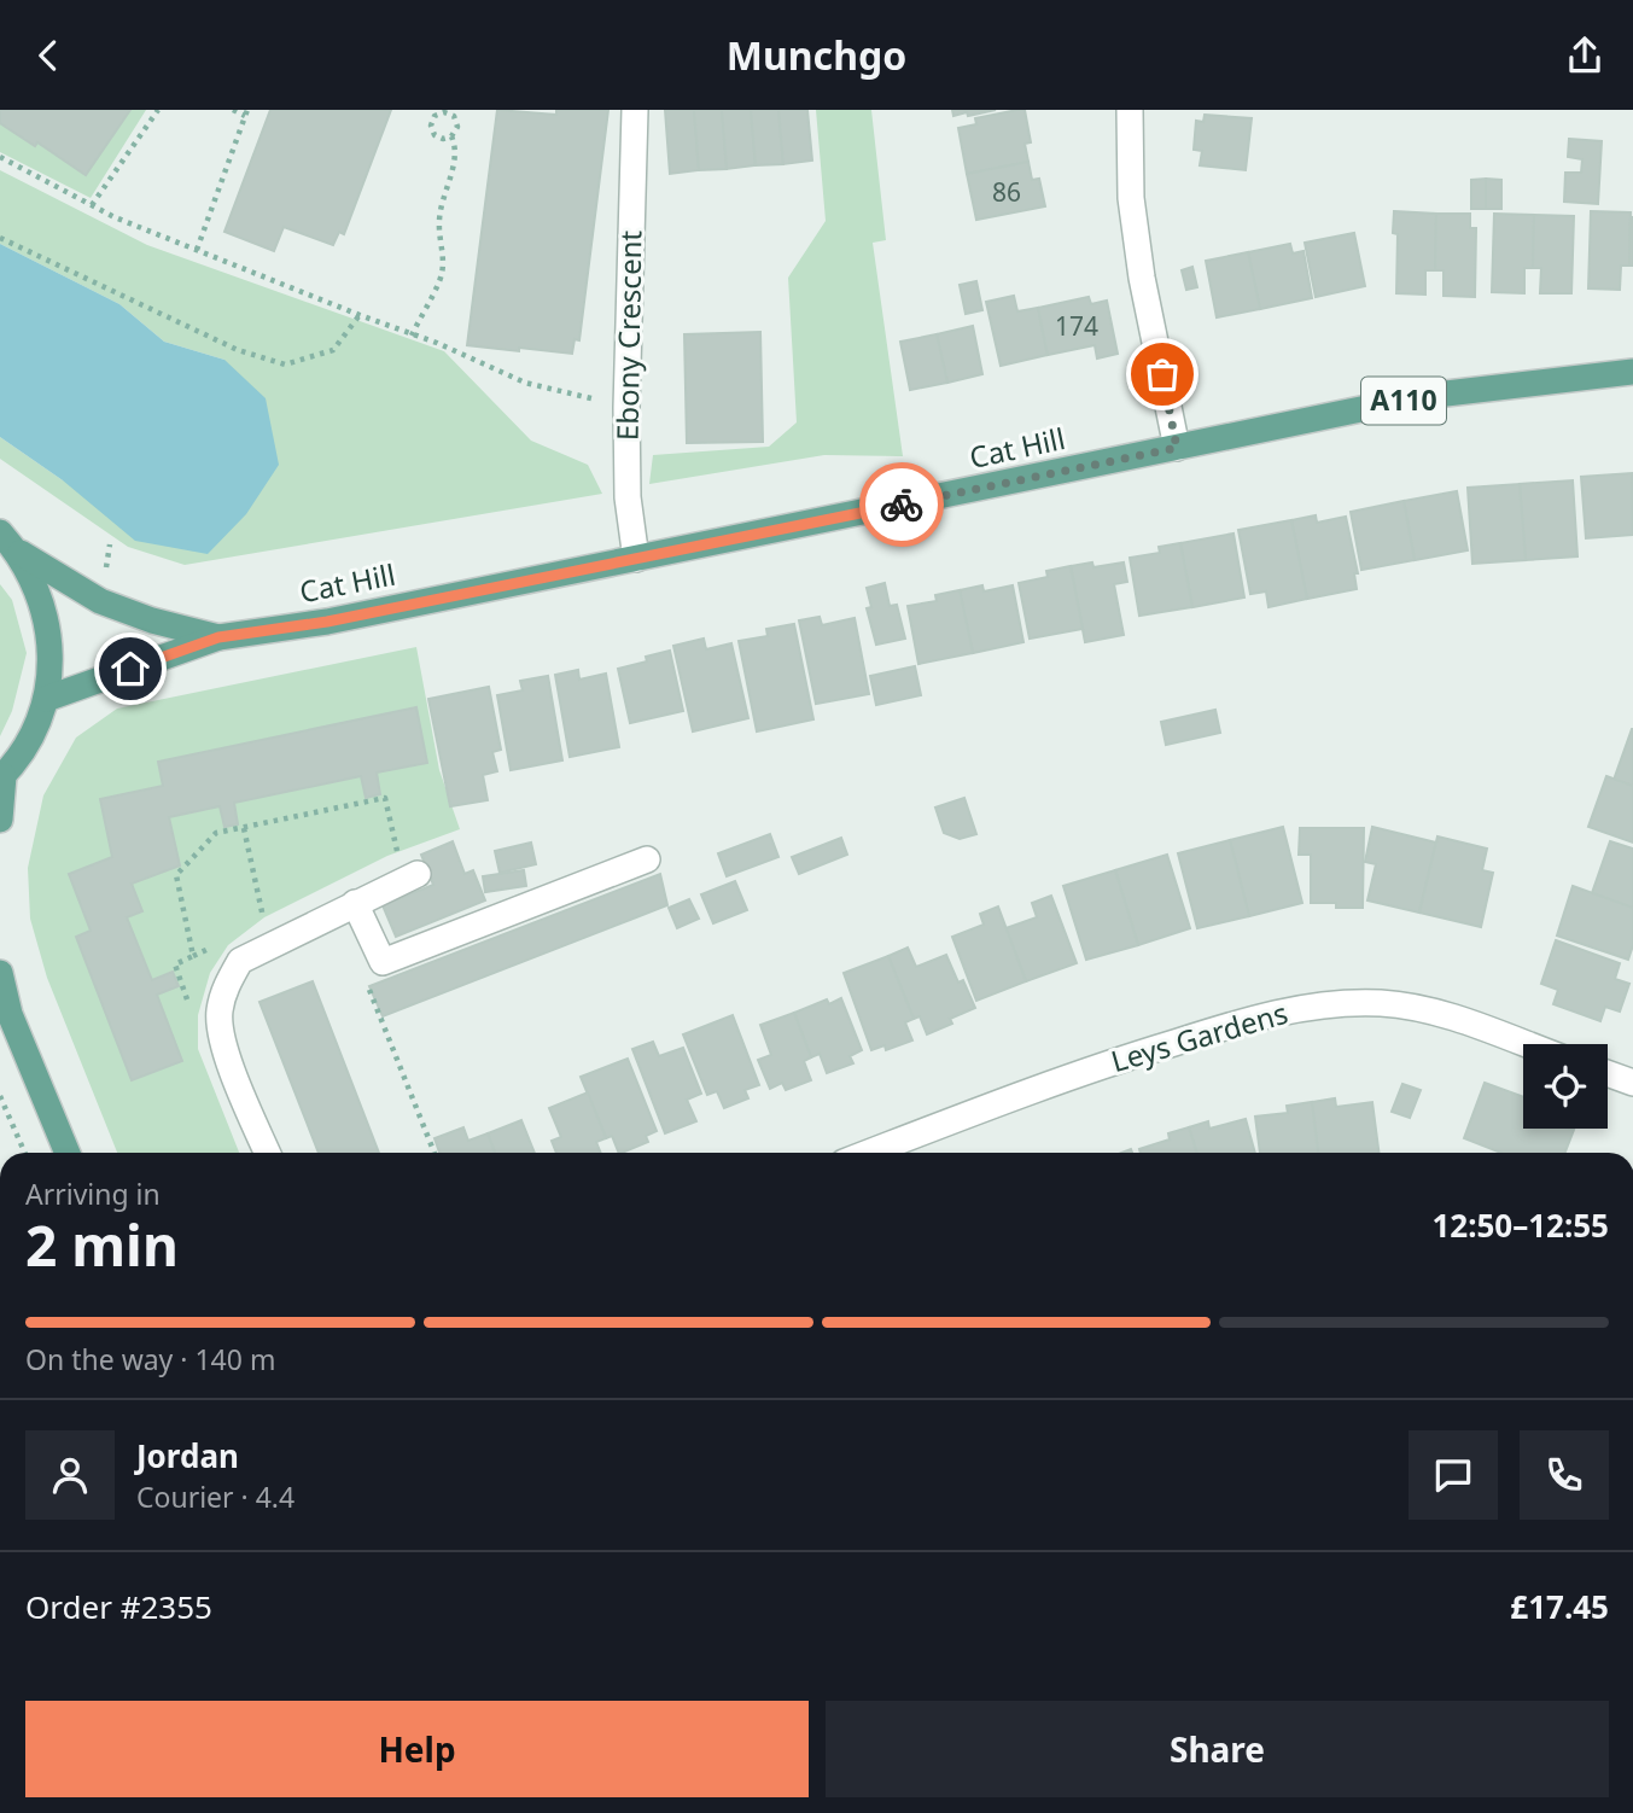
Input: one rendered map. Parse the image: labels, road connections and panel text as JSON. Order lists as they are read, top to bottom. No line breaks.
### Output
{"streets":{"main road":["A110","Cat Hill"],"street":["Ebony Crescent","Leys Gardens"]},"crossings":[["Ebony Crescent","Cat Hill"]],"house_numbers":["86","174"],"page":{"header":"Munchgo","heading":["2 min","Arriving in","12:50–12:55"],"panel":["Jordan","Courier · 4.4","Order #2355","£17.45"],"bar":"On the way · 140 m","buttons":["Help","Share"]}}
